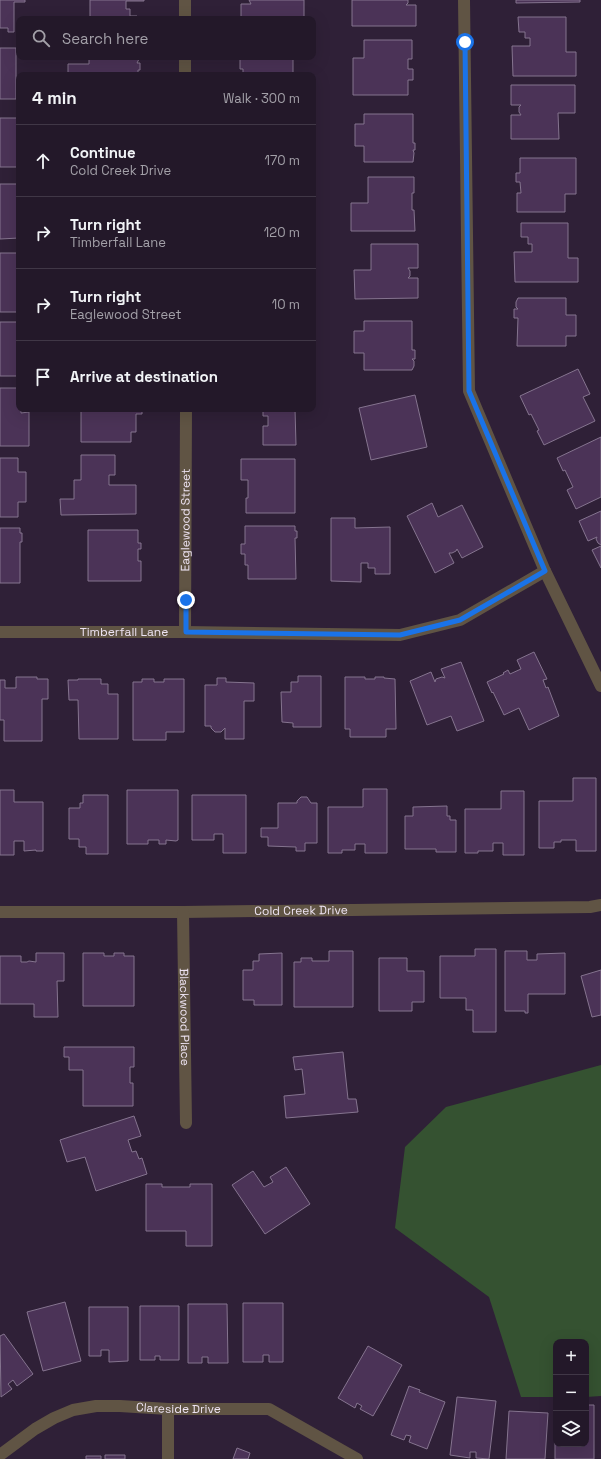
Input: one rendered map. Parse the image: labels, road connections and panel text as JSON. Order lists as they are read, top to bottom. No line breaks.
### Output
{"streets":{"street":["Eaglewood Street","Timberfall Lane","Cold Creek Drive","Blackwood Place","Clareside Drive"]},"crossings":[["Eaglewood Street","Timberfall Lane"],["Cold Creek Drive","Blackwood Place"]],"page":{"search":"Search here","heading":["4 min","Walk · 300 m"],"list":[["Continue","Cold Creek Drive","170 m"],["Turn right","Timberfall Lane","120 m"],["Turn right","Eaglewood Street","10 m"],"Arrive at destination"],"map_buttons":["+","−"]}}
